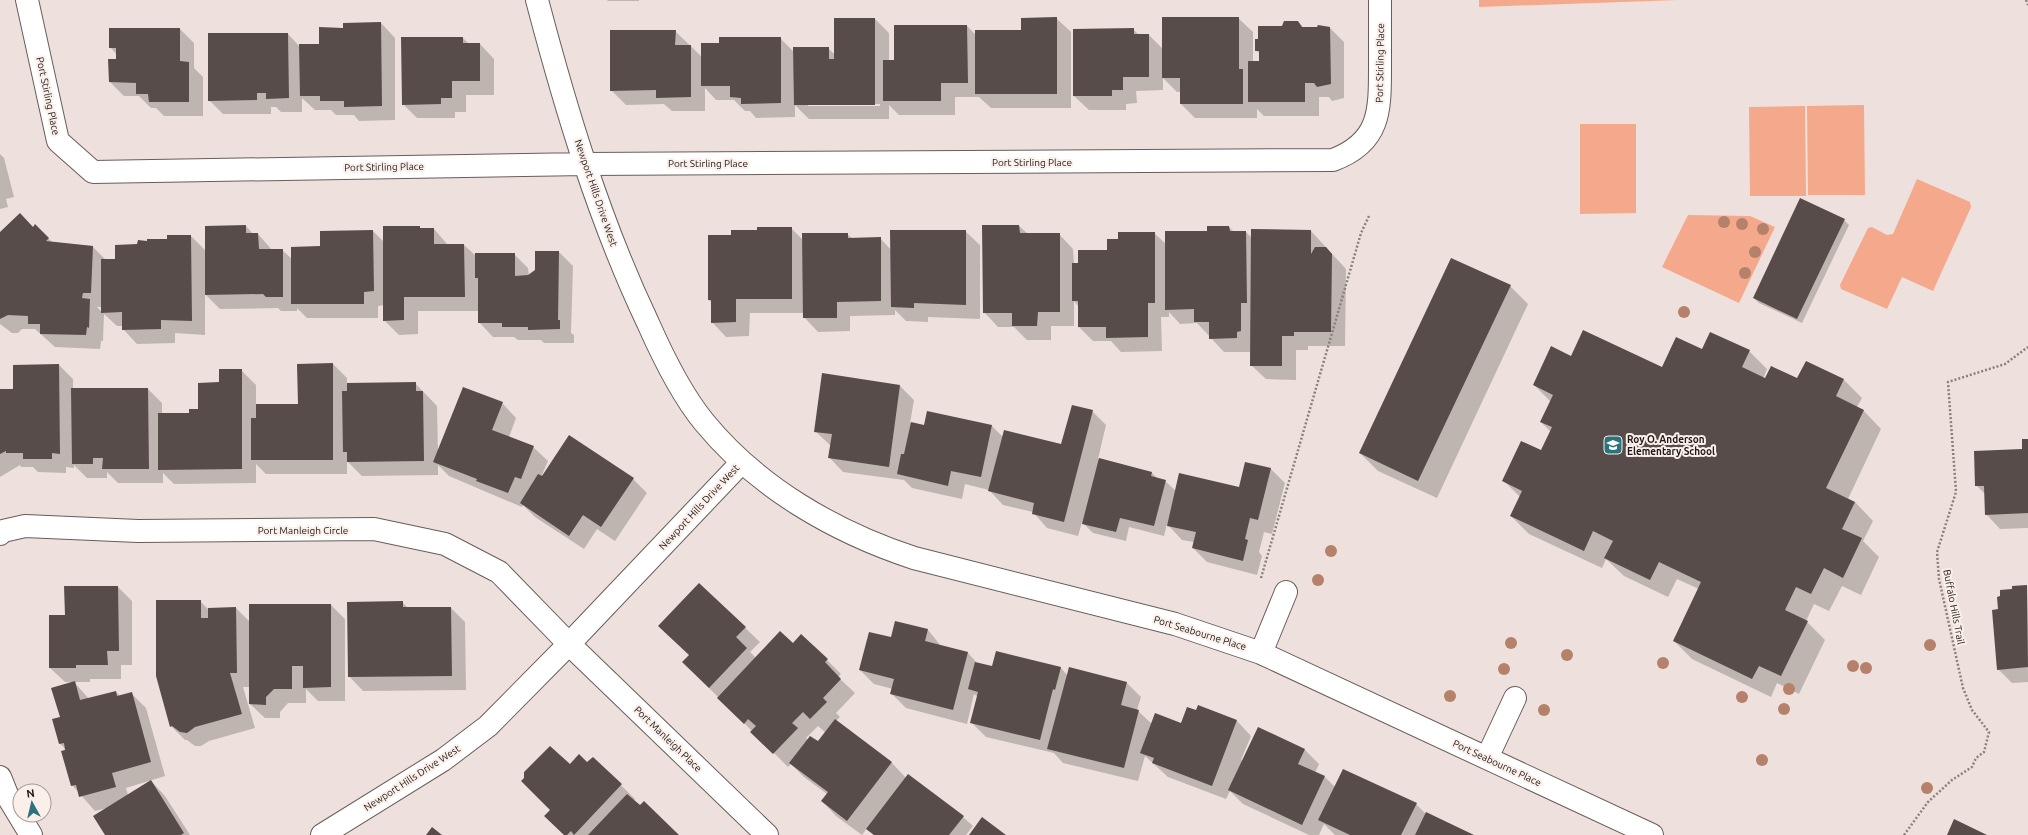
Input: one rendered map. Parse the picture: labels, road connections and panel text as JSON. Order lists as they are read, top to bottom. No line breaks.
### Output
{"streets":{"street":["Port Stirling Place","Newport Hills Drive West","Port Manleigh Circle","Port Seabourne Place","Port Manleigh Place"],"path":["Buffalo Hills Trail"]},"crossings":[["Port Stirling Place","Newport Hills Drive West"],["Newport Hills Drive West","Port Manleigh Circle"],["Newport Hills Drive West","Port Seabourne Place"],["Newport Hills Drive West","Port Manleigh Place"],["Port Manleigh Circle","Port Manleigh Place"]],"places":{"school or university":["Roy O. Anderson Elementary School"]},"north":"top"}
